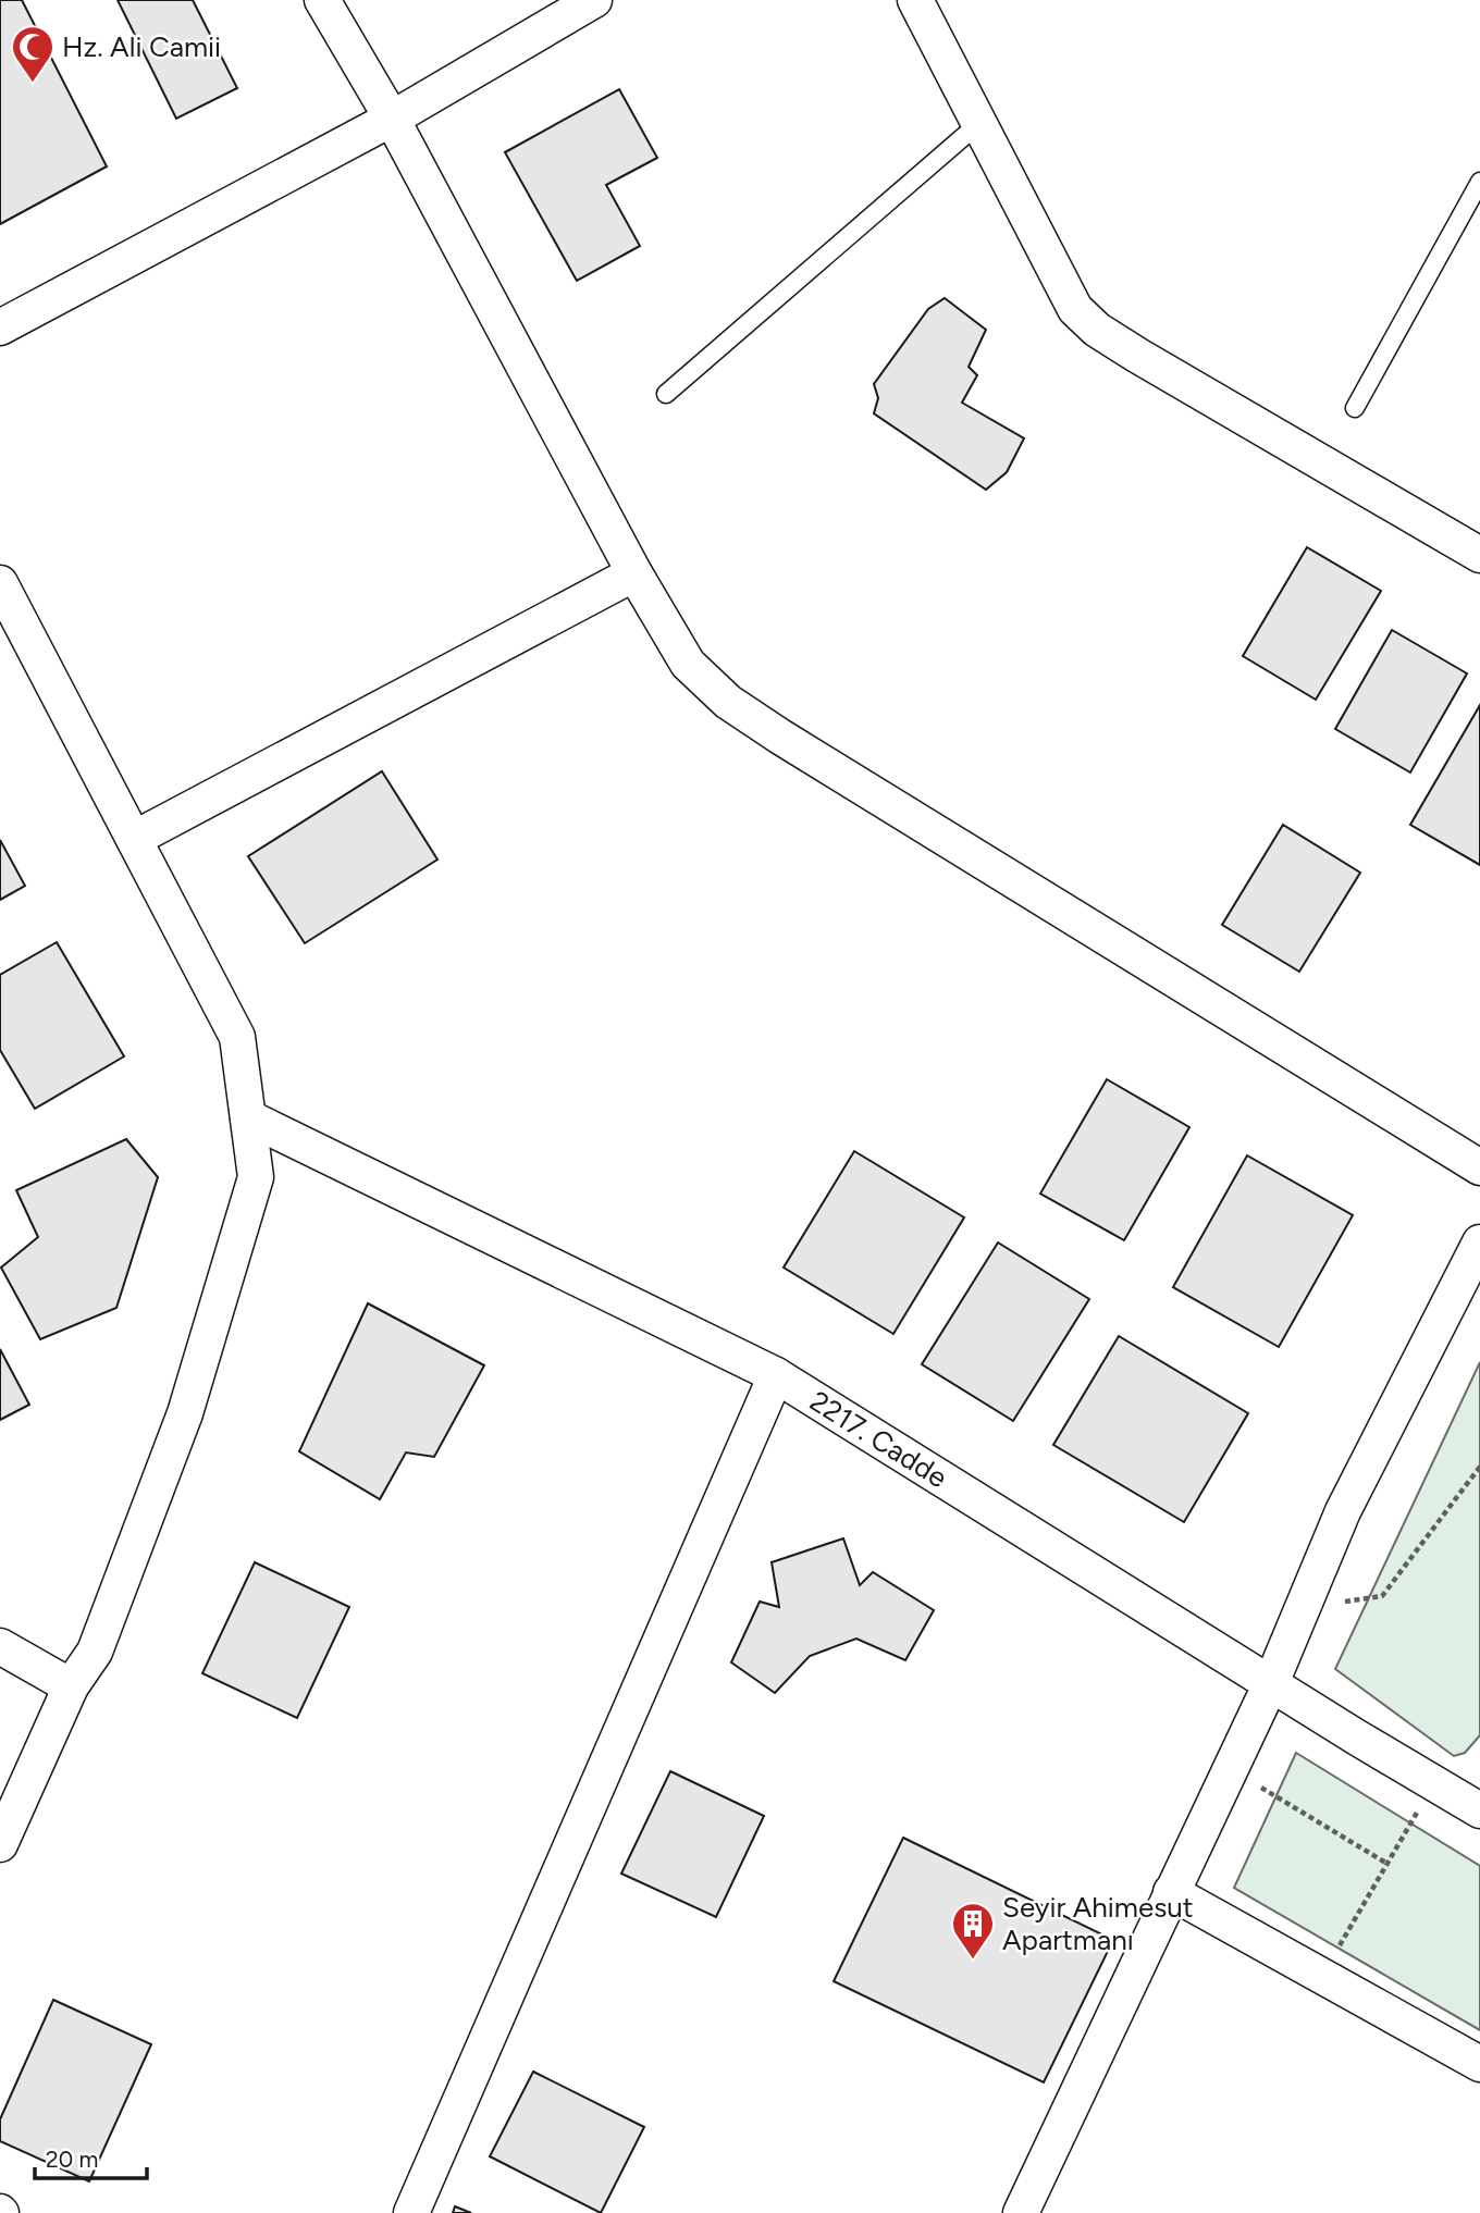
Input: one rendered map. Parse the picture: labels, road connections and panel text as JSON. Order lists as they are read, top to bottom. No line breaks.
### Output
{"streets":{"street":["2217. Cadde"]},"places":{"mosque":["Hz. Ali Camii"],"building":["Seyir Ahimesut Apartmanı"]},"scale_bar":"20 m"}
